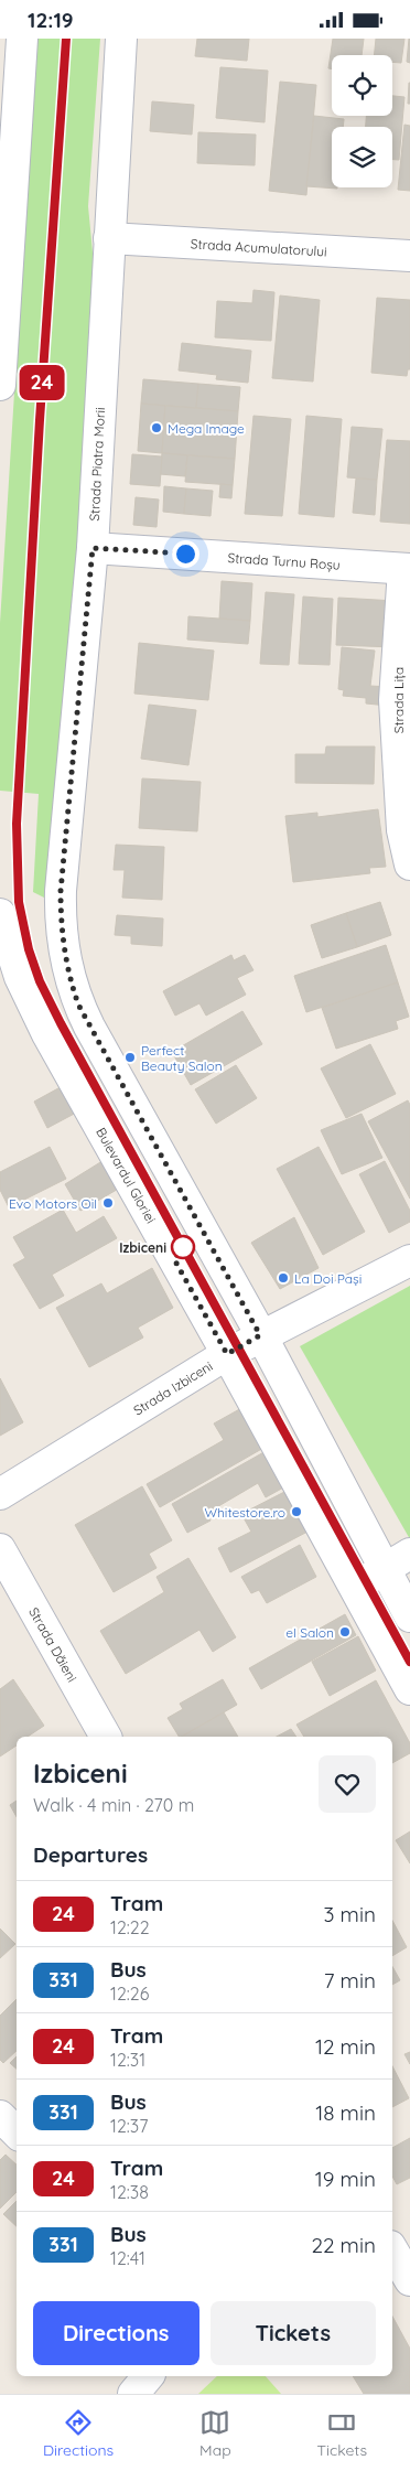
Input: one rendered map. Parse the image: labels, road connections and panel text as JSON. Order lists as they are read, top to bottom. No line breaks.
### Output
{"streets":{"street":["Strada Acumulatorului","Strada Piatra Morii","Strada Turnu Roșu","Strada Lița","Bulevardul Gloriei","Strada Izbiceni","Strada Dăieni"]},"crossings":[["Strada Acumulatorului","Strada Piatra Morii"],["Strada Piatra Morii","Strada Turnu Roșu"],["Strada Turnu Roșu","Strada Lița"],["Bulevardul Gloriei","Strada Izbiceni"]],"places":["Mega Image","Perfect Beauty Salon","Evo Motors Oil","Izbiceni","La Doi Pași","Whitestore.ro","el Salon"],"lines":["tram line 24"],"page":{"status":"12:19","on_map":"24","heading":[["Izbiceni","Walk · 4 min · 270 m"],"Departures"],"list":[{"mark":"24","name":"Tram","note":"12:22","value":"3 min"},{"mark":"331","name":"Bus","note":"12:26","value":"7 min"},{"mark":"24","name":"Tram","note":"12:31","value":"12 min"},{"mark":"331","name":"Bus","note":"12:37","value":"18 min"},{"mark":"24","name":"Tram","note":"12:38","value":"19 min"},{"mark":"331","name":"Bus","note":"12:41","value":"22 min"}],"buttons":["Directions","Tickets"],"tabs":["Directions","Map","Tickets"]}}
